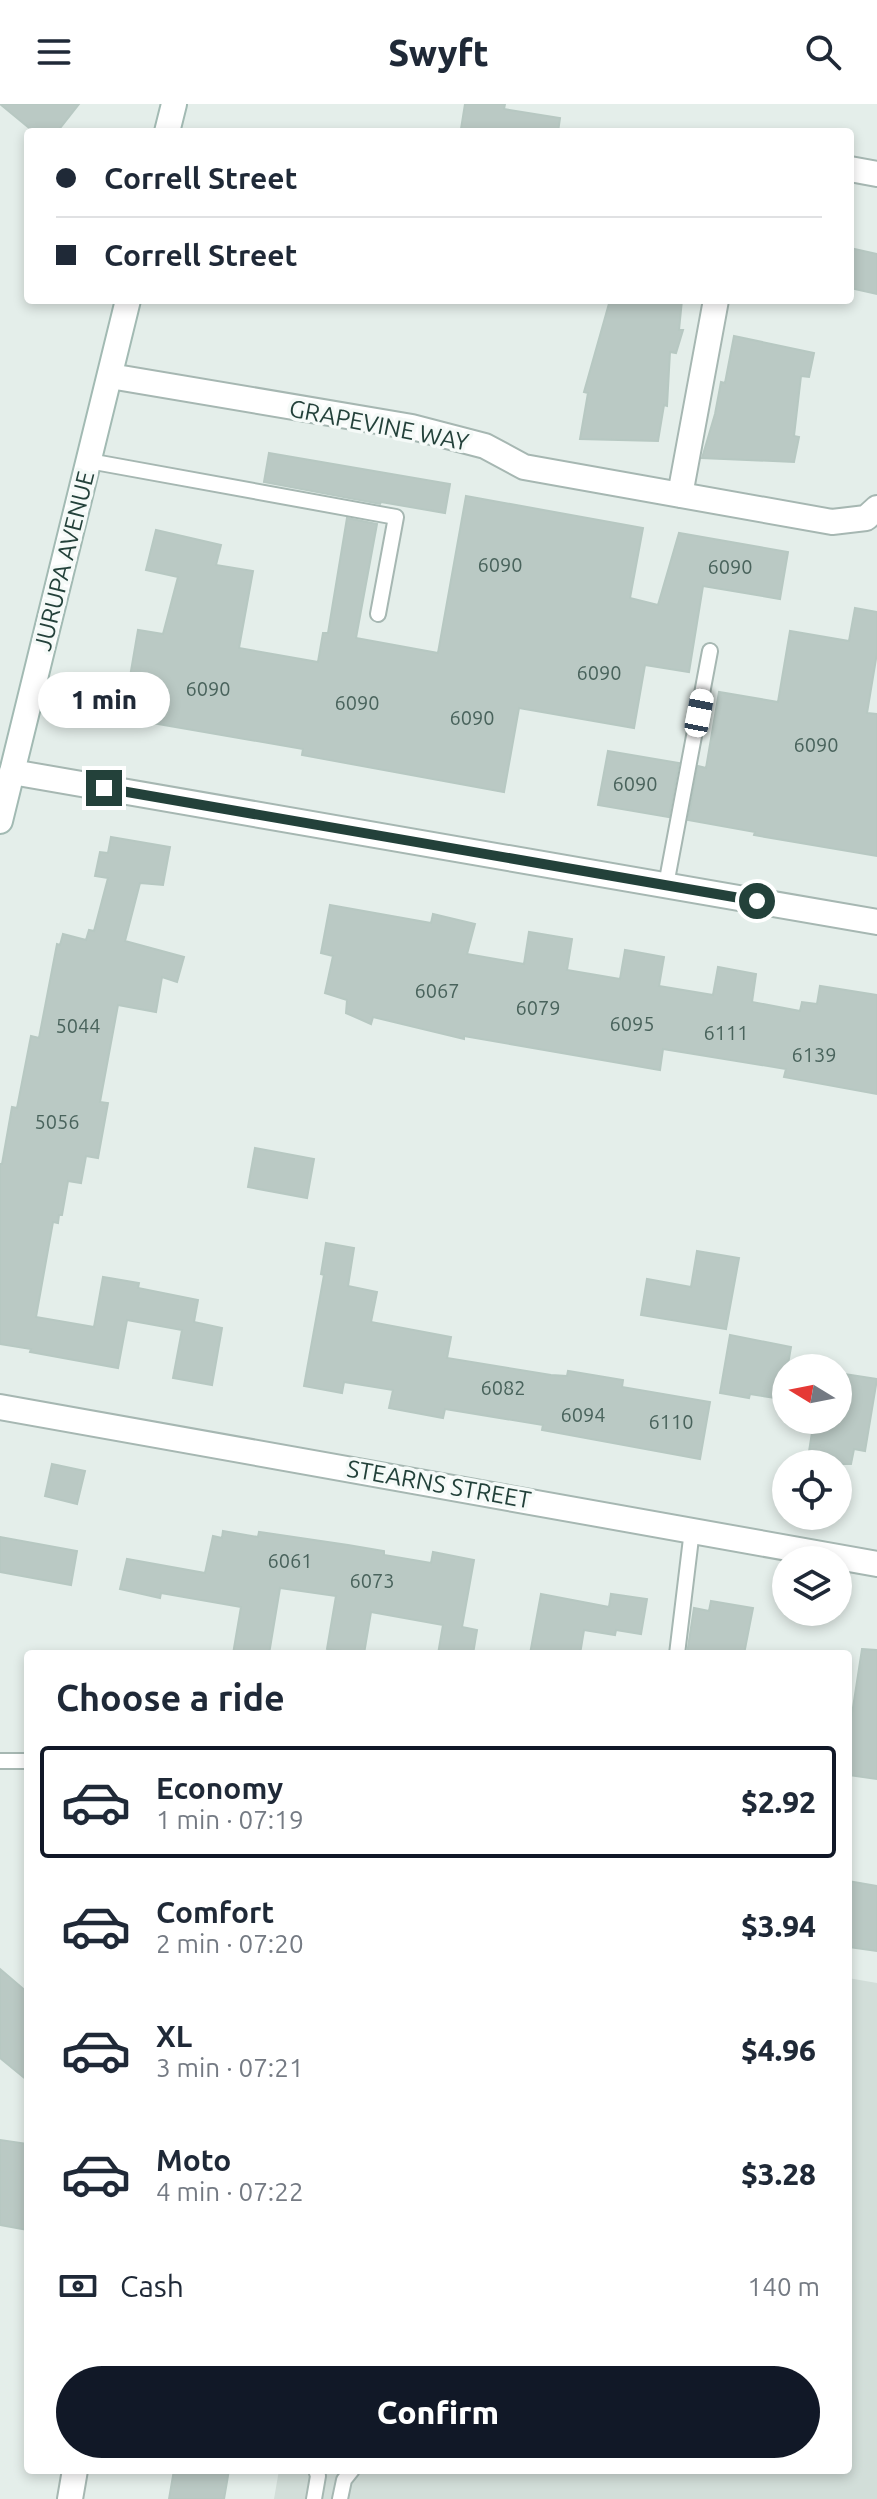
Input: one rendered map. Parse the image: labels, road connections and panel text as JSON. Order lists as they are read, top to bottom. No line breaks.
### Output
{"streets":{"street":["GRAPEVINE WAY","JURUPA AVENUE","STEARNS STREET"]},"crossings":[["GRAPEVINE WAY","JURUPA AVENUE"]],"house_numbers":["6090","6090","6090","6090","6090","6090","6090","6090","6067","6079","6095","5044","6111","6139","5056","6082","6094","6110","6061","6073"],"north":"left","page":{"header":"Swyft","banner":["Correll Street","Correll Street"],"bubble":"1 min","heading":"Choose a ride","list":[{"name":"Economy","note":"1 min · 07:19","value":"$2.92"},{"name":"Comfort","note":"2 min · 07:20","value":"$3.94"},{"name":"XL","note":"3 min · 07:21","value":"$4.96"},{"name":"Moto","note":"4 min · 07:22","value":"$3.28"}],"pay":["Cash","140 m"],"buttons":"Confirm"}}
